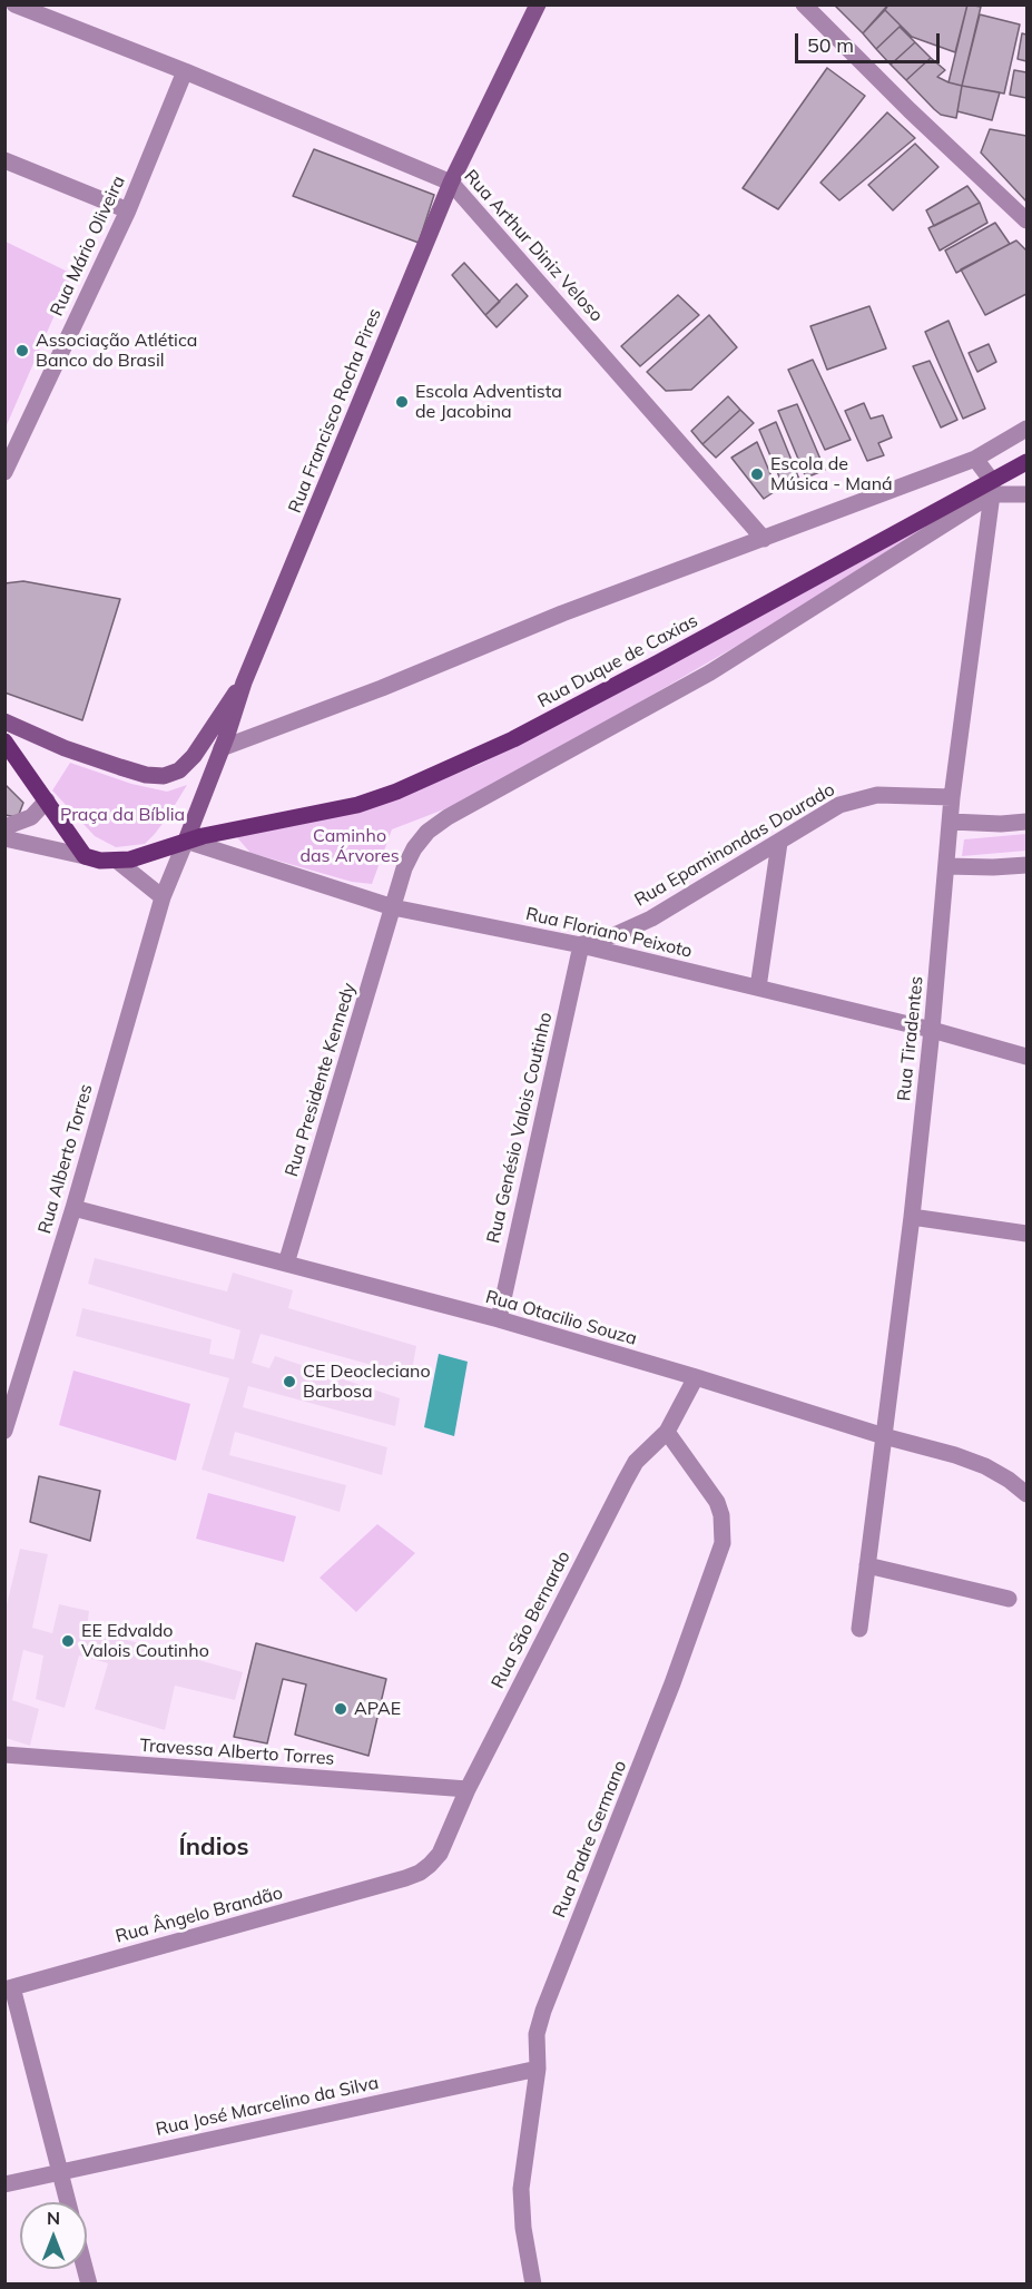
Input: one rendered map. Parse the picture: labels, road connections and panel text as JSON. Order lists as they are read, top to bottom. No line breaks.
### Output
{"streets":{"main road":["Rua Duque de Caxias"],"street":["Rua Mário Oliveira","Rua Arthur Diniz Veloso","Rua Francisco Rocha Pires","Rua Epaminondas Dourado","Rua Floriano Peixoto","Rua Tiradentes","Rua Presidente Kennedy","Rua Genésio Valois Coutinho","Rua Alberto Torres","Rua Otacilio Souza","Rua São Bernardo","Travessa Alberto Torres","Rua Padre Germano","Rua Ângelo Brandão","Rua José Marcelino da Silva"]},"crossings":[["Rua Mário Oliveira","Rua Arthur Diniz Veloso"],["Rua Arthur Diniz Veloso","Rua Francisco Rocha Pires"],["Rua Francisco Rocha Pires","Rua Duque de Caxias"],["Rua Francisco Rocha Pires","Rua Floriano Peixoto"],["Rua Francisco Rocha Pires","Rua Alberto Torres"],["Rua Duque de Caxias","Rua Floriano Peixoto"],["Rua Duque de Caxias","Rua Tiradentes"],["Rua Duque de Caxias","Rua Presidente Kennedy"],["Rua Epaminondas Dourado","Rua Floriano Peixoto"],["Rua Epaminondas Dourado","Rua Tiradentes"],["Rua Epaminondas Dourado","Rua Genésio Valois Coutinho"],["Rua Floriano Peixoto","Rua Tiradentes"],["Rua Floriano Peixoto","Rua Presidente Kennedy"],["Rua Floriano Peixoto","Rua Genésio Valois Coutinho"],["Rua Tiradentes","Rua Otacilio Souza"],["Rua Presidente Kennedy","Rua Otacilio Souza"],["Rua Genésio Valois Coutinho","Rua Otacilio Souza"],["Rua Alberto Torres","Rua Otacilio Souza"],["Rua Otacilio Souza","Rua São Bernardo"],["Rua São Bernardo","Travessa Alberto Torres"],["Rua São Bernardo","Rua Padre Germano"],["Rua São Bernardo","Rua Ângelo Brandão"],["Rua Padre Germano","Rua José Marcelino da Silva"]],"districts":["Índios"],"parks":["Praça da Bíblia","Caminho das Árvores"],"places":["Associação Atlética Banco do Brasil","Escola Adventista de Jacobina","Escola de Música - Maná","CE Deocleciano Barbosa","EE Edvaldo Valois Coutinho","APAE"],"scale_bar":"50 m","north":"top"}
